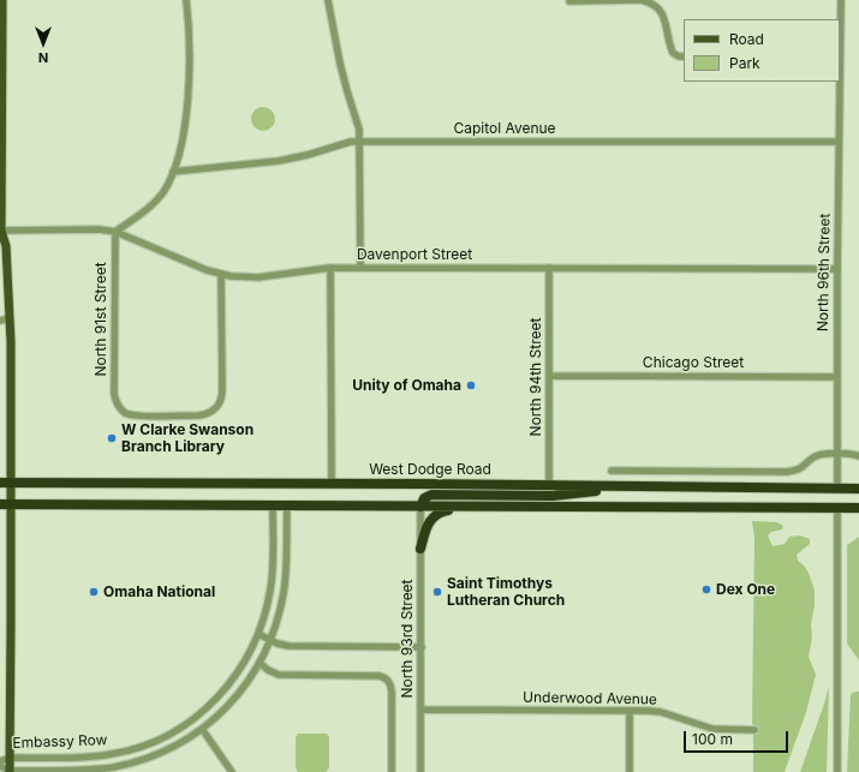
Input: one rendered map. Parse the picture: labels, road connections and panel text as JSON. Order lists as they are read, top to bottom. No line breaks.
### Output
{"streets":{"highway":["West Dodge Road"],"street":["Capitol Avenue","Davenport Street","North 96th Street","North 91st Street","Chicago Street","North 94th Street","North 93rd Street","Underwood Avenue","Embassy Row"]},"crossings":[["Capitol Avenue","North 96th Street"],["Davenport Street","North 96th Street"],["Davenport Street","North 91st Street"],["Davenport Street","North 94th Street"],["North 96th Street","Chicago Street"],["North 96th Street","West Dodge Road"],["Chicago Street","North 94th Street"],["North 94th Street","West Dodge Road"],["North 93rd Street","Underwood Avenue"]],"places":["Unity of Omaha","W Clarke Swanson Branch Library","Dex One","Omaha National","Saint Timothys Lutheran Church"],"legend":["Road","Park"],"scale_bar":"100 m","north":"bottom"}
